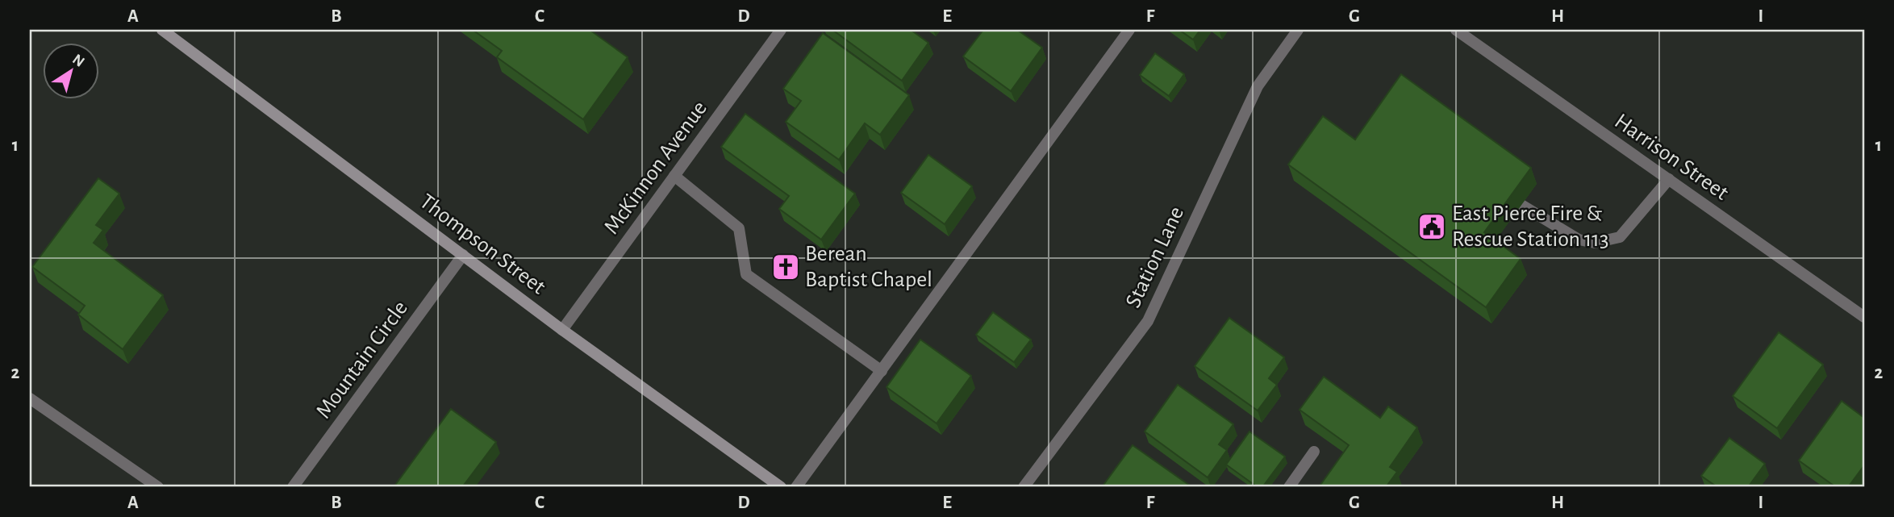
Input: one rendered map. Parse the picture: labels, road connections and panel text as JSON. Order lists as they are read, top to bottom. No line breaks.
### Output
{"streets":{"street":["Harrison Street","McKinnon Avenue","Thompson Street","Station Lane","Mountain Circle"]},"crossings":[["McKinnon Avenue","Thompson Street"],["Thompson Street","Mountain Circle"]],"places":{"public building":["East Pierce Fire & Rescue Station 113"],"church":["Berean Baptist Chapel"]},"north":"top right","grid":{"columns":["A","B","C","D","E","F","G","H","I"],"rows":["1","2"]}}
